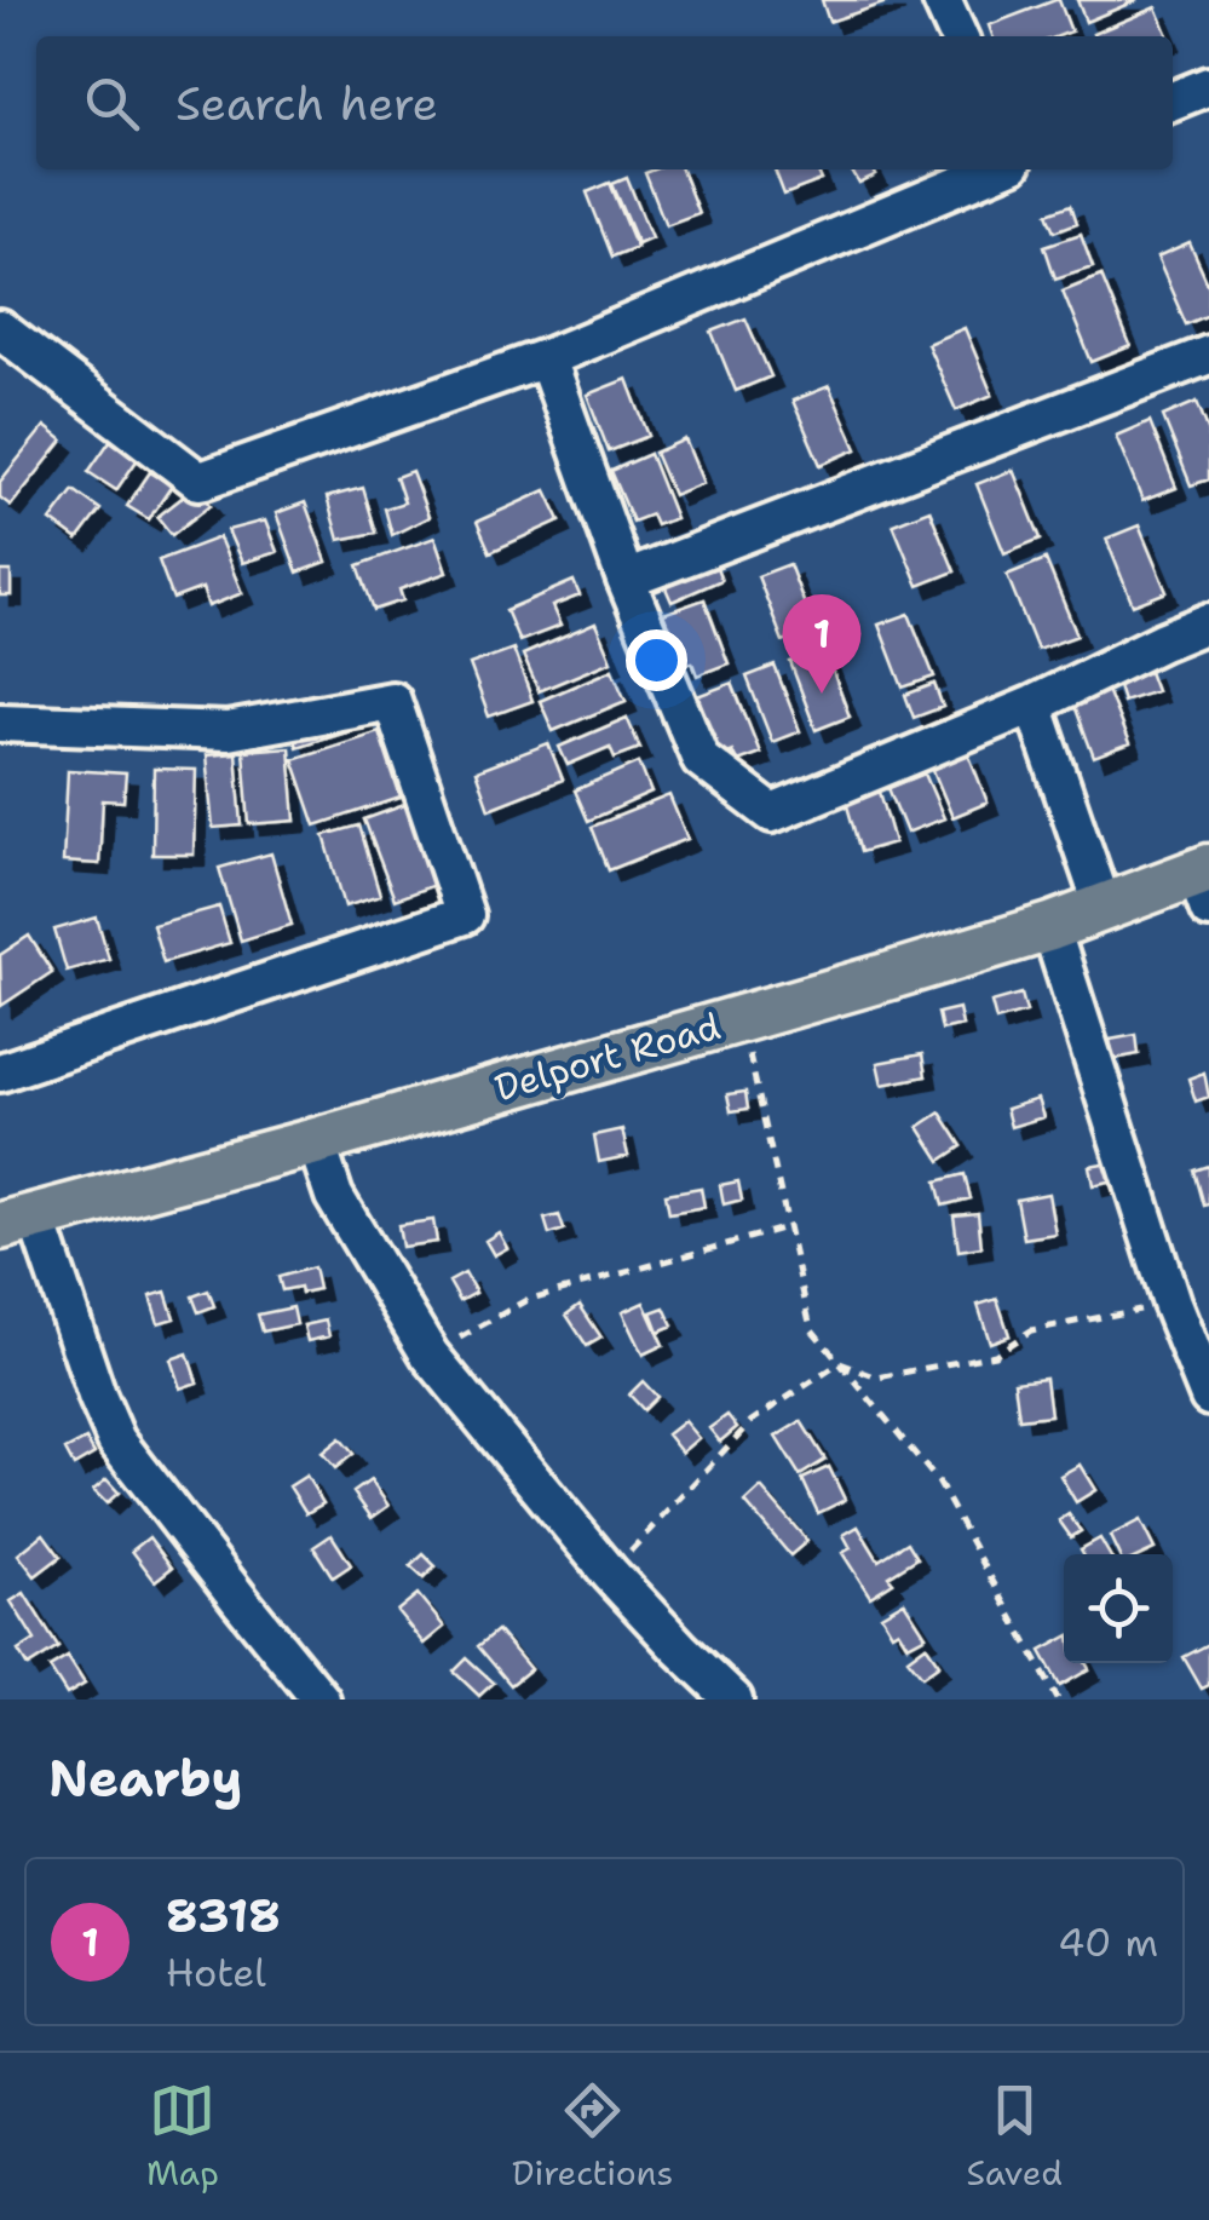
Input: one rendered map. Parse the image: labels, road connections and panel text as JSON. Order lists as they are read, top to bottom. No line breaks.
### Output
{"streets":{"main road":["Delport Road"]},"page":{"search":"Search here","pins":"1","heading":"Nearby","list":[{"mark":"1","name":"8318","note":"Hotel","value":"40 m"}],"nav":["Map","Directions","Saved"]}}
